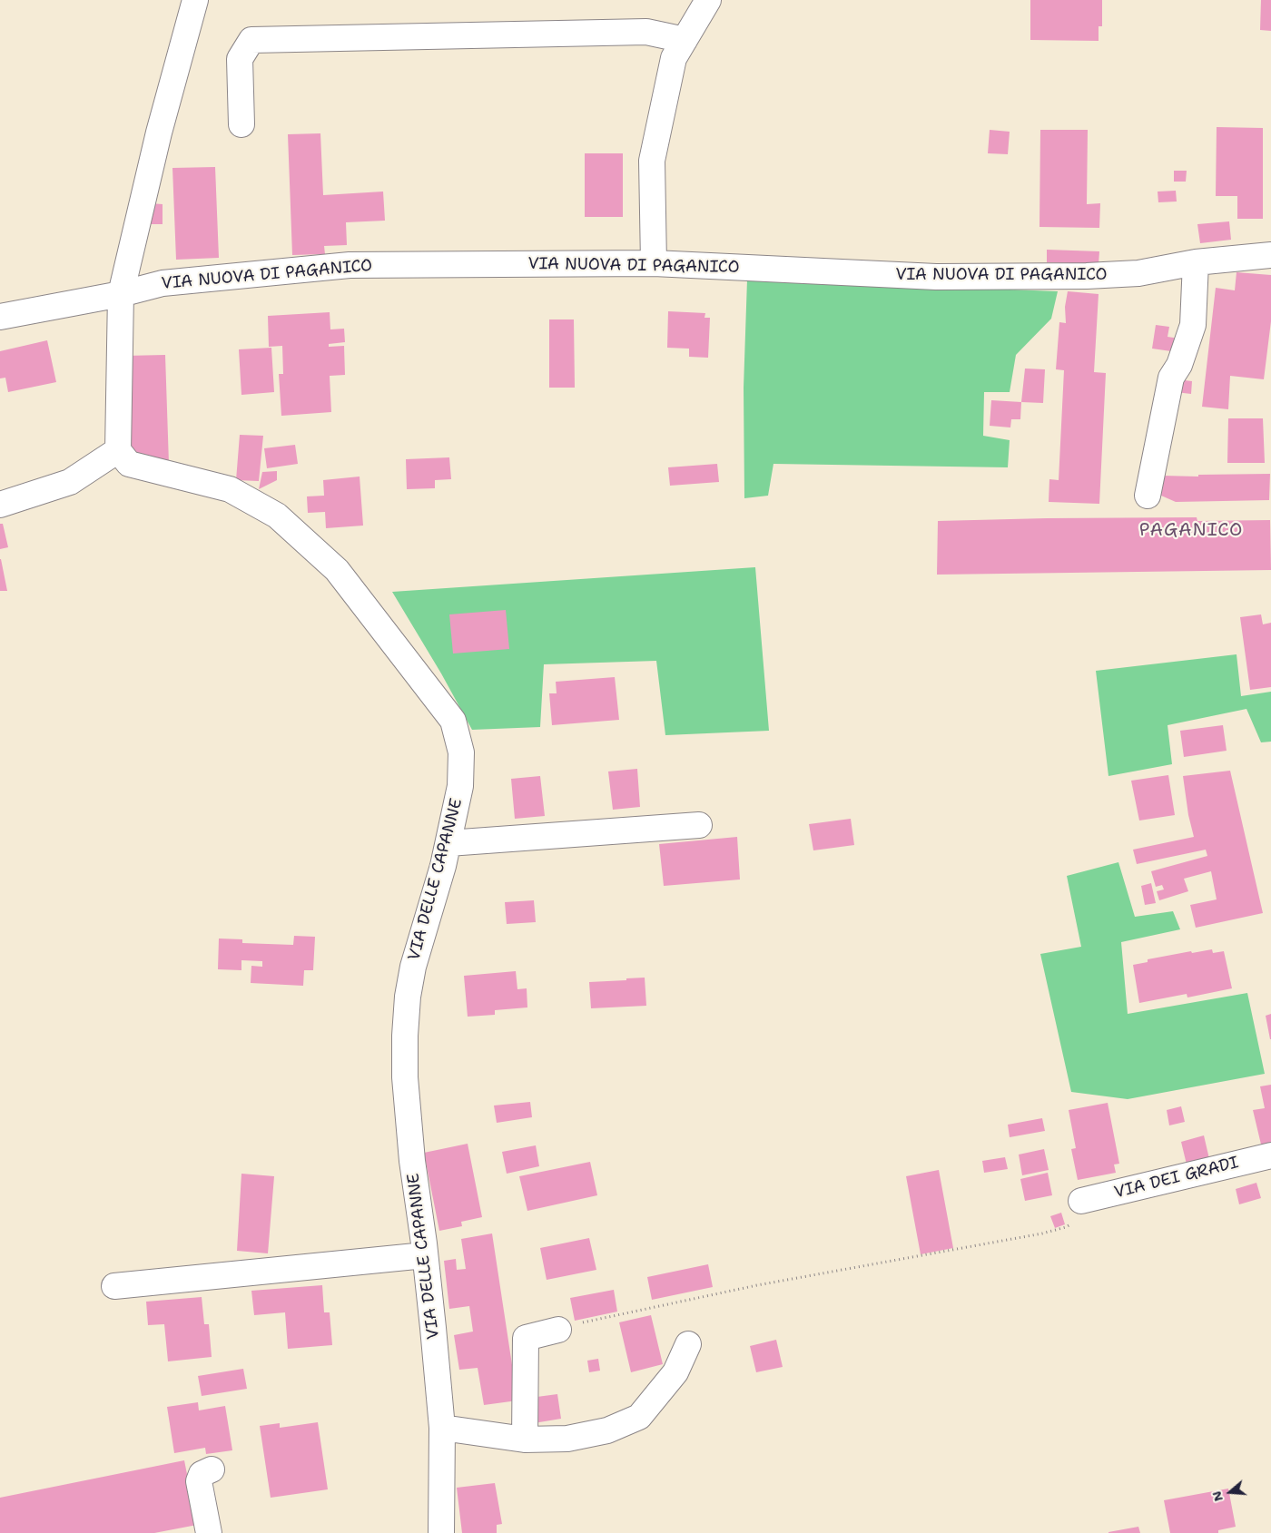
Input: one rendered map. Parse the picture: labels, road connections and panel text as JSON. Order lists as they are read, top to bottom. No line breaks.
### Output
{"streets":{"street":["VIA NUOVA DI PAGANICO","VIA DELLE CAPANNE","VIA DEI GRADI"]},"districts":["PAGANICO"],"north":"left"}
